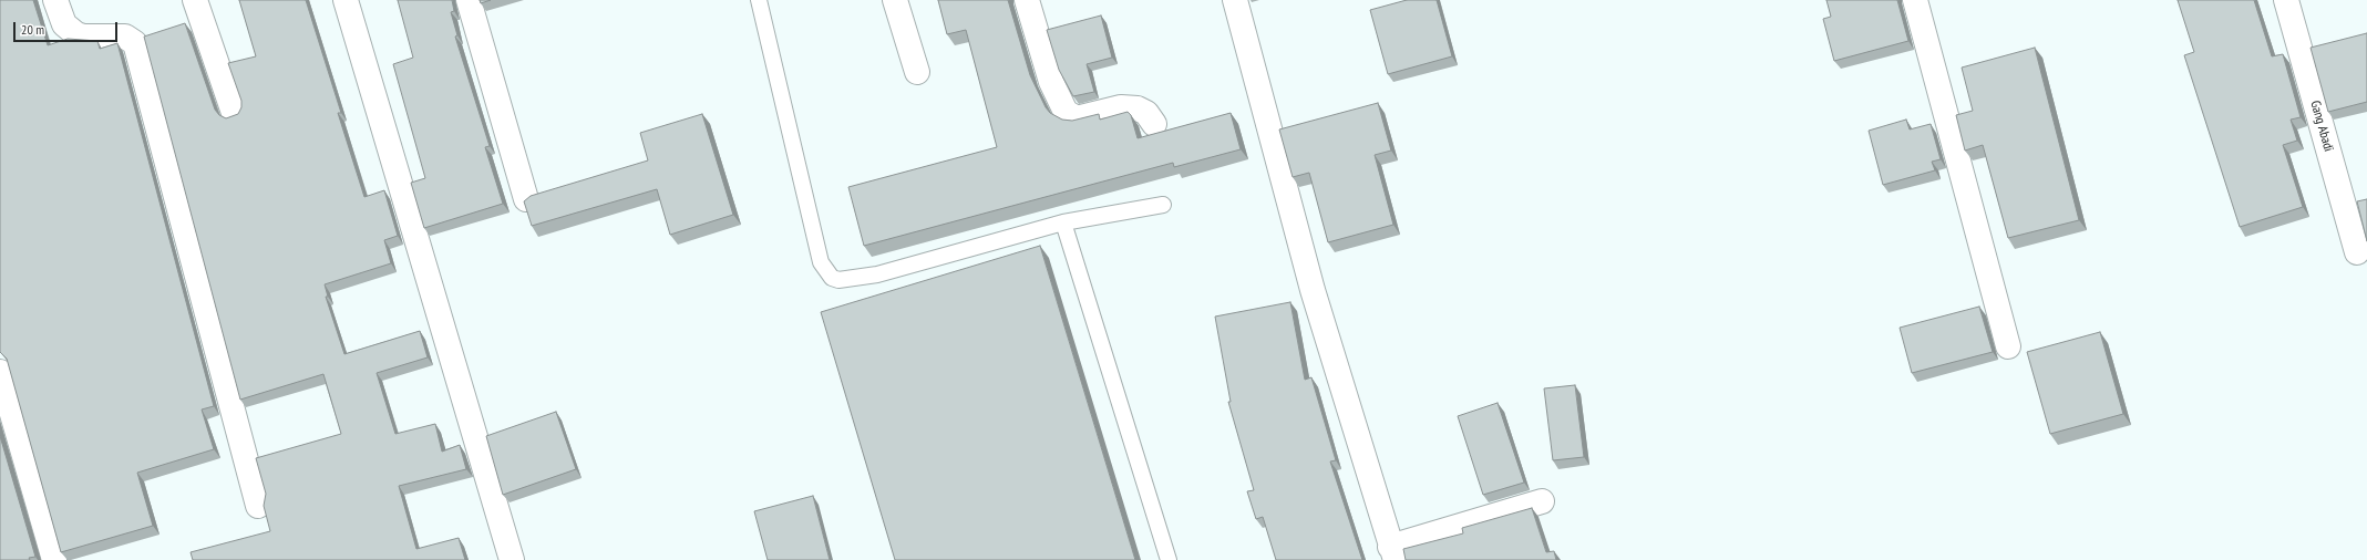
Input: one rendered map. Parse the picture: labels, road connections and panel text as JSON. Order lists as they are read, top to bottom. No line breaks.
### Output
{"streets":{"street":["Gang Abadi"]},"scale_bar":"20 m"}
